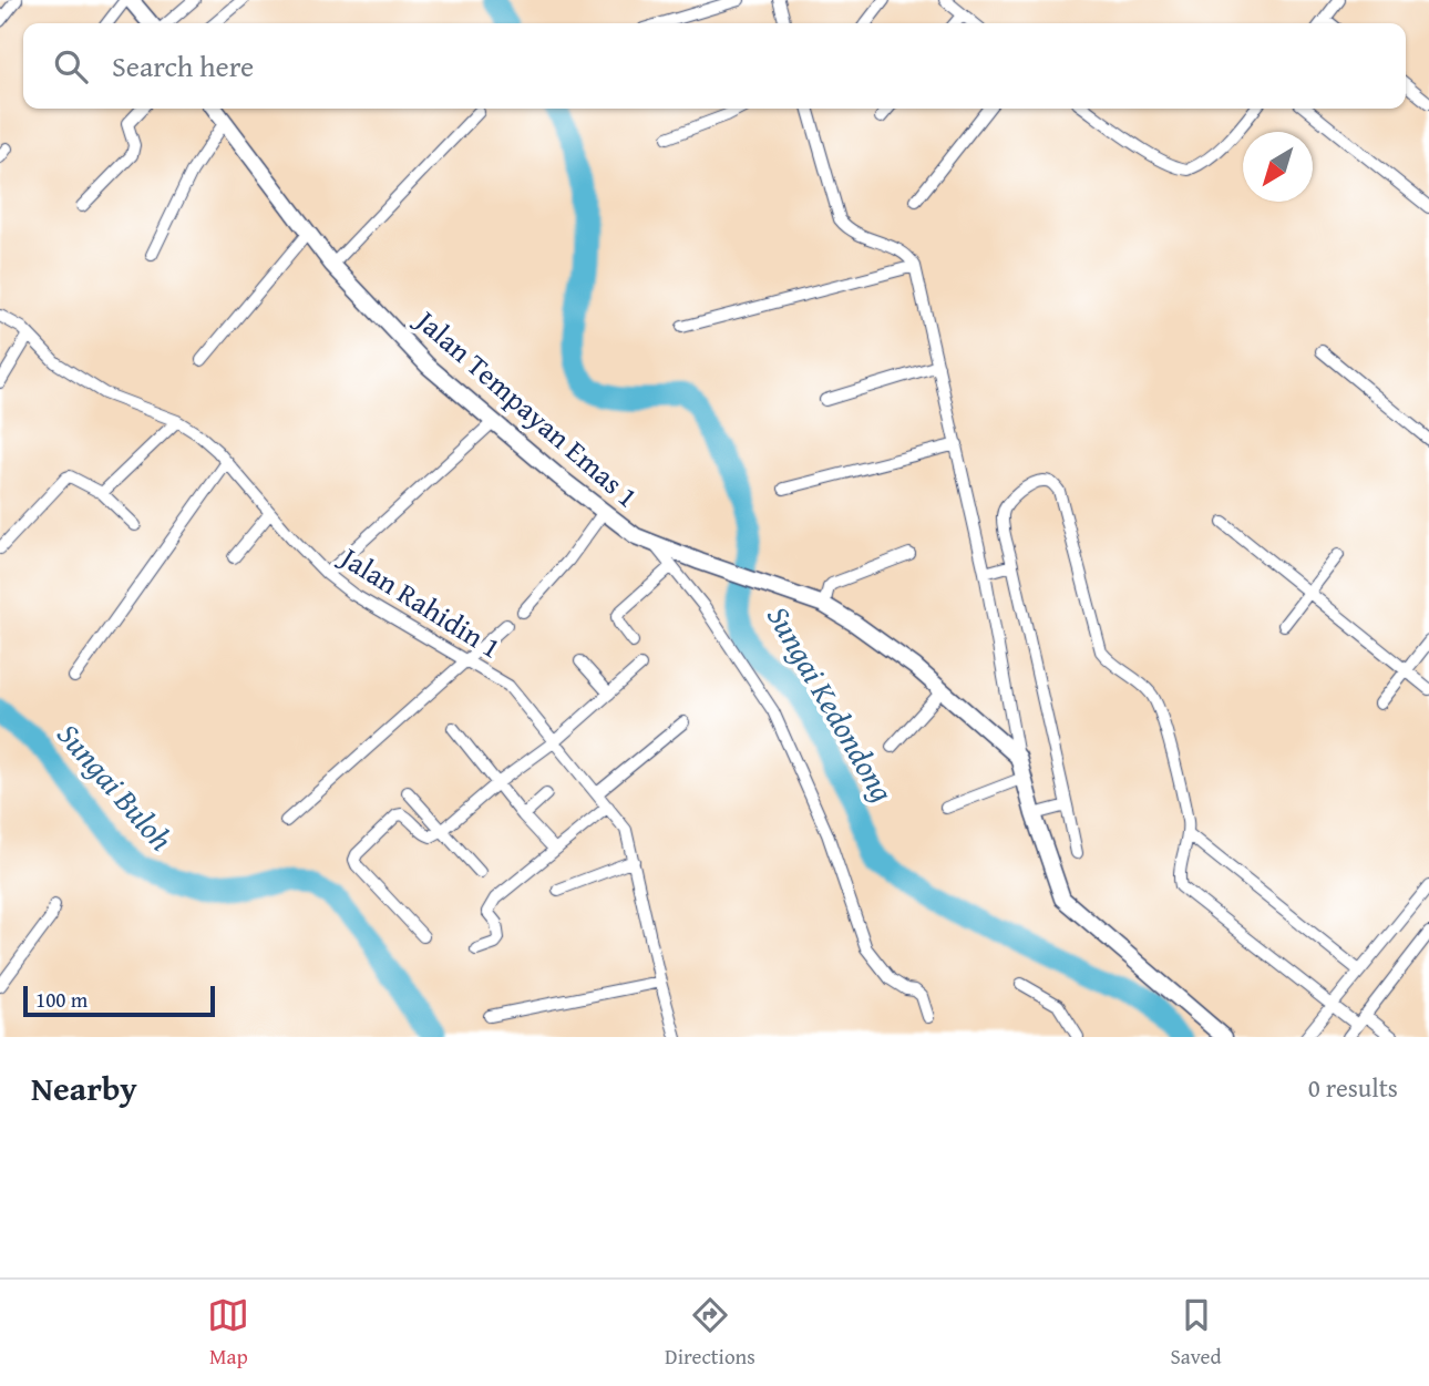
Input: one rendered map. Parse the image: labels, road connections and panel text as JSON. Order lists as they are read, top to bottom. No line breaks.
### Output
{"streets":{"street":["Jalan Tempayan Emas 1","Jalan Rahidin 1"]},"water":["Sungai Kedondong","Sungai Buloh"],"scale_bar":"100 m","north":"bottom left","page":{"search":"Search here","scale":"100 m","heading":["Nearby","0 results"],"nav":["Map","Directions","Saved"]}}
